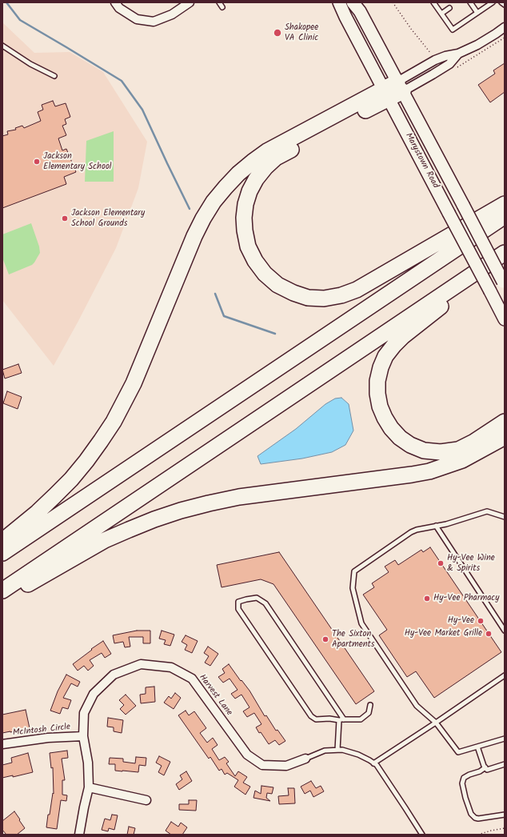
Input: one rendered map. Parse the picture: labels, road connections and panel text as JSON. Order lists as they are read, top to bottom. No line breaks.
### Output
{"streets":{"main road":["Marystown Road"],"street":["Harvest Lane","McIntosh Circle"]},"crossings":[["Harvest Lane","McIntosh Circle"]],"places":["Shakopee VA Clinic","Jackson Elementary School","Jackson Elementary School Grounds","Hy-Vee Wine & Spirits","Hy-Vee Pharmacy","Hy-Vee","Hy-Vee Market Grille","The Sixton Apartments"]}
